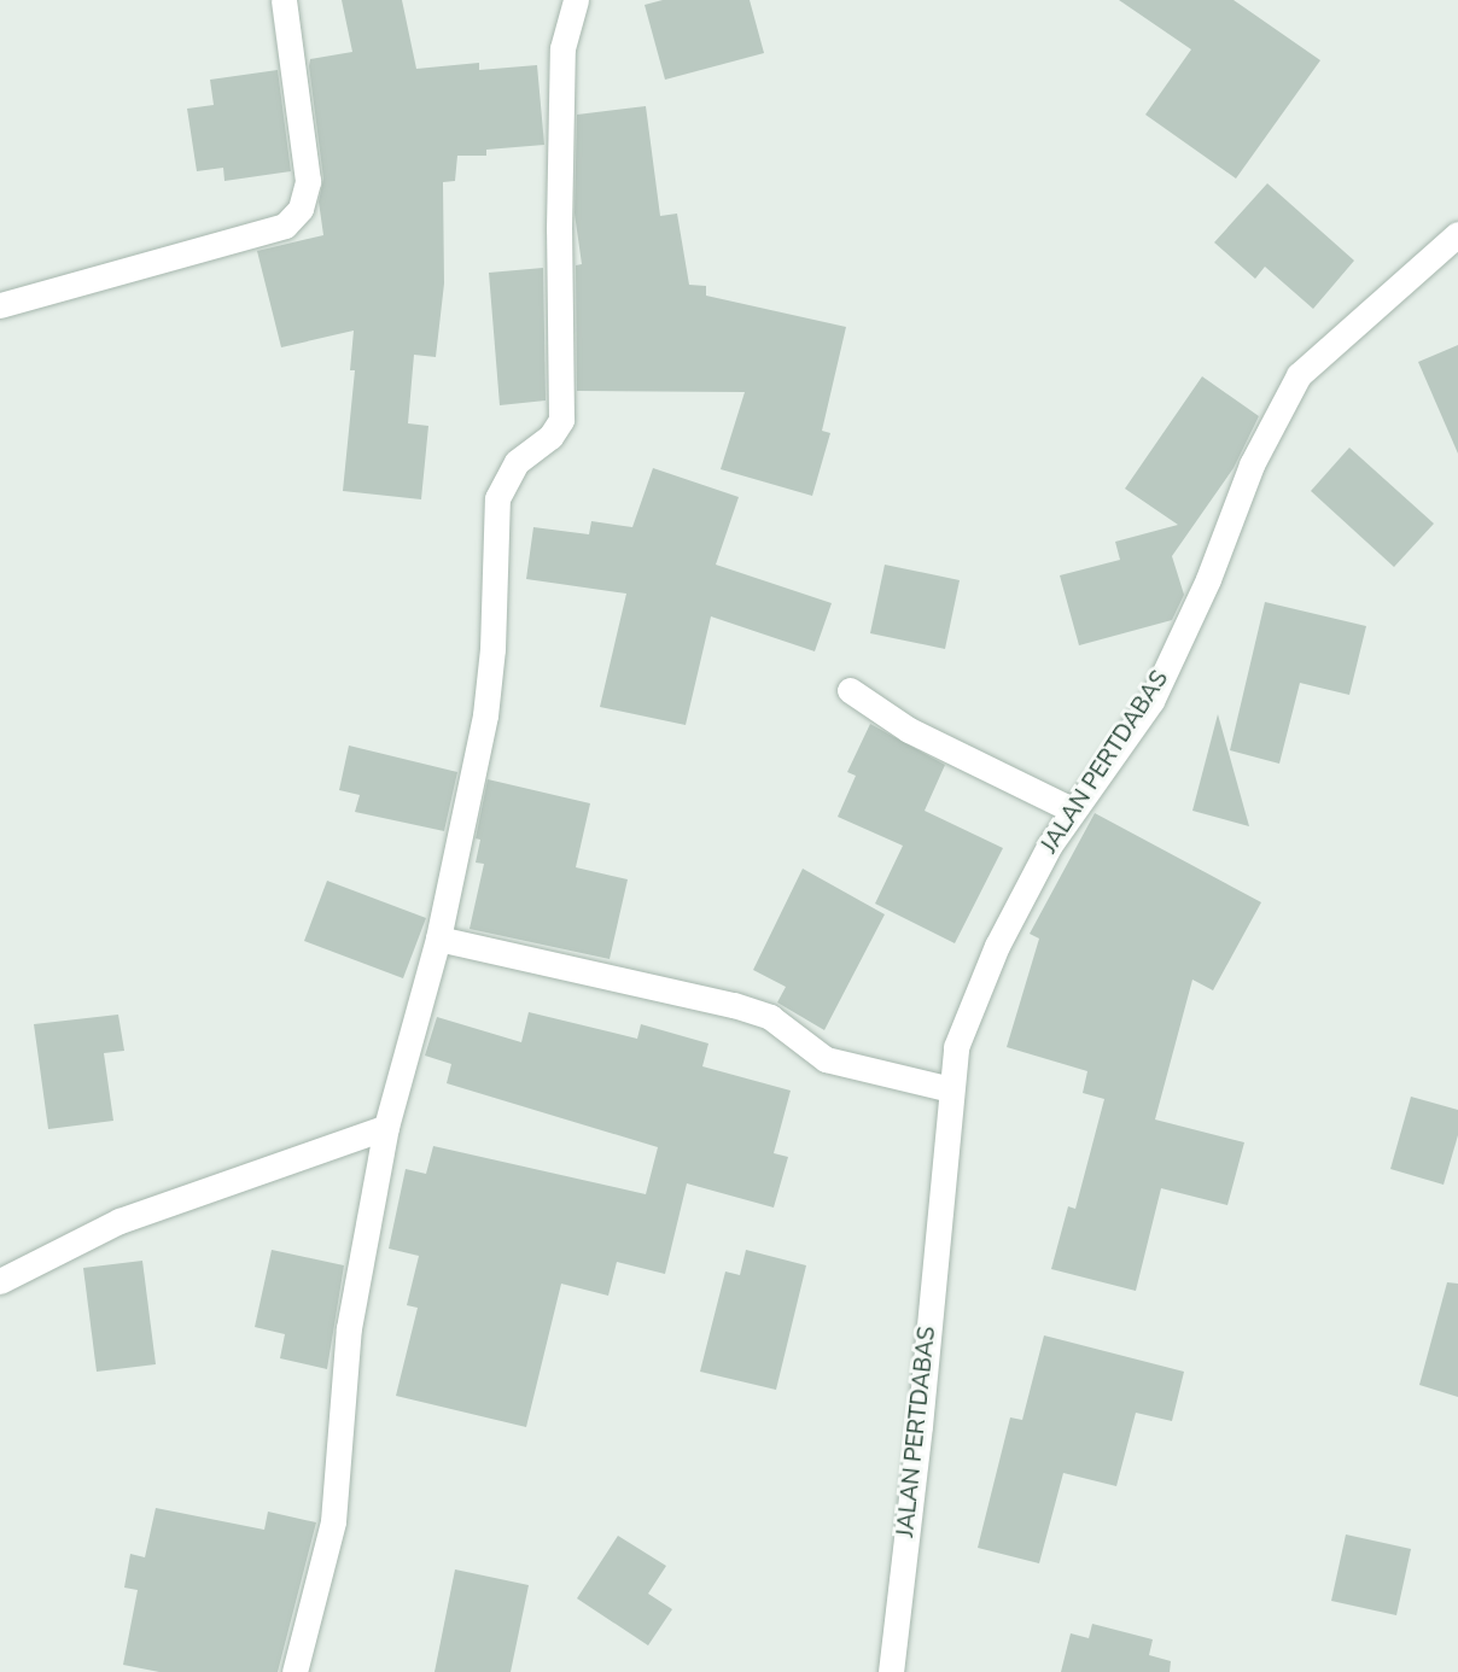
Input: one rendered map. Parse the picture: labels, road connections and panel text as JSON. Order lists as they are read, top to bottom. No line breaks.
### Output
{"streets":{"street":["JALAN PERTDABAS"]}}
